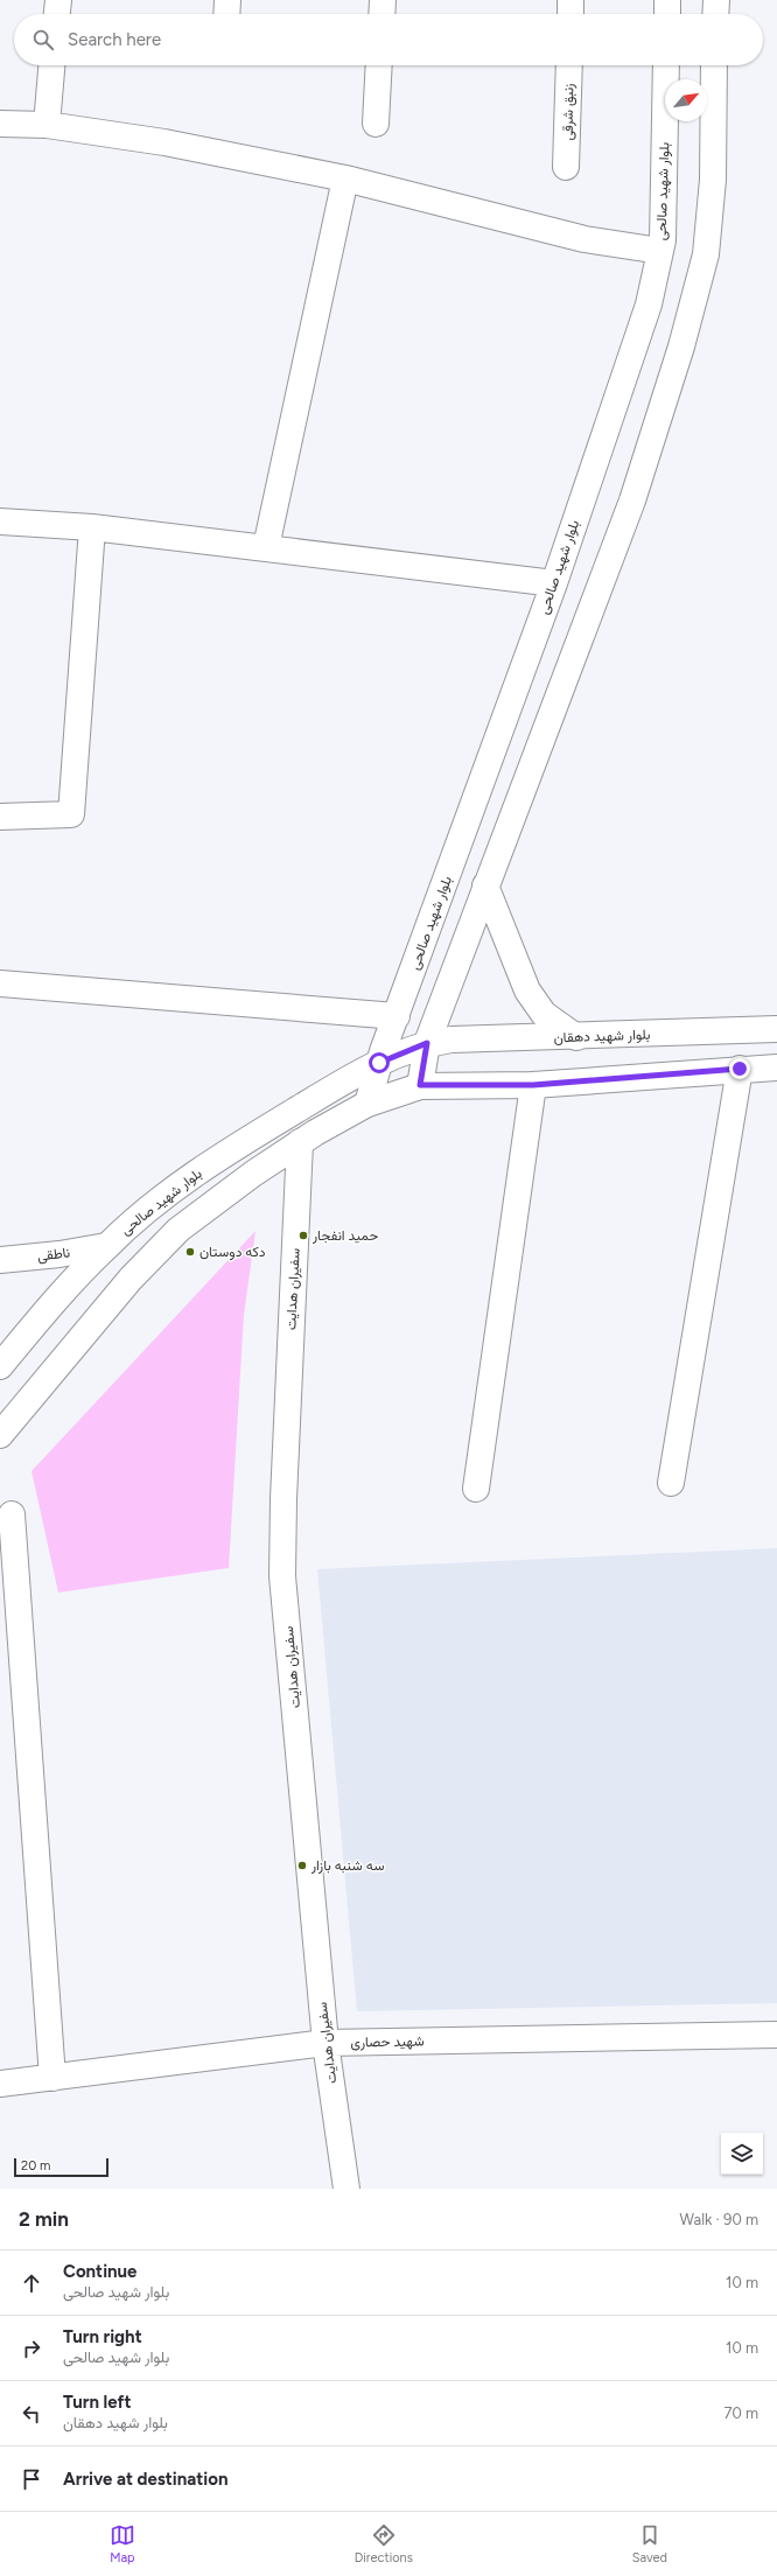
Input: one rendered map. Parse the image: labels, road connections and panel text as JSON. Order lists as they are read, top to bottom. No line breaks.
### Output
{"streets":{"street":["زنبق شرقی","بلوار شهید صالحی","بلوار شهید دهقان","ناطقی","سفیران هدایت","شهید حصاری"]},"crossings":[["بلوار شهید صالحی","بلوار شهید دهقان"],["بلوار شهید صالحی","ناطقی"],["سفیران هدایت","شهید حصاری"]],"places":["حمید انفجار","دکه دوستان","سه شنبه بازار"],"scale_bar":"20 m","north":"top right","page":{"search":"Search here","scale":"20 m","heading":["2 min","Walk · 90 m"],"list":[["Continue","بلوار شهید صالحی","10 m"],["Turn right","بلوار شهید صالحی","10 m"],["Turn left","بلوار شهید دهقان","70 m"],"Arrive at destination"],"nav":["Map","Directions","Saved"]}}
